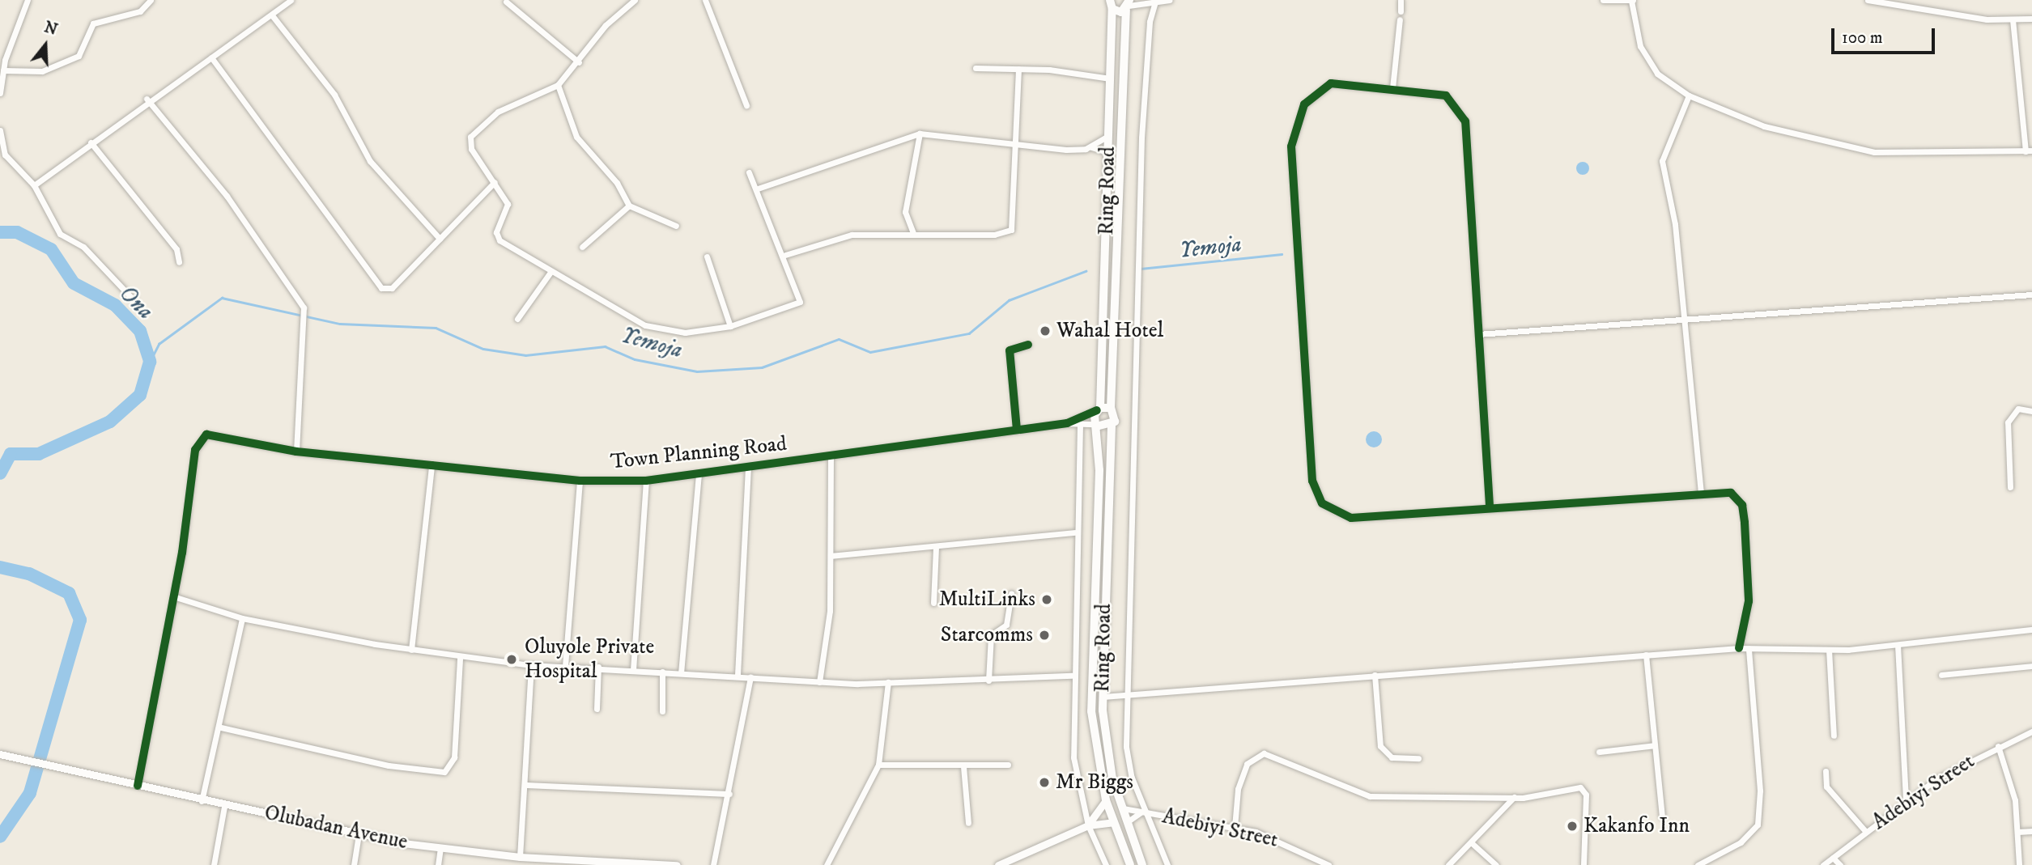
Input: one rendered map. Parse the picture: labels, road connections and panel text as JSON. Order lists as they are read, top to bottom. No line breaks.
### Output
{"streets":{"main road":["Ring Road"],"street":["Town Planning Road","Adebiyi Street","Olubadan Avenue"]},"crossings":[["Ring Road","Town Planning Road"],["Ring Road","Adebiyi Street"]],"water":["Yemoja","Ona"],"places":["Wahal Hotel","MultiLinks","Starcomms","Oluyole Private Hospital","Mr Biggs","Kakanfo Inn"],"scale_bar":"100 m","north":"top"}
